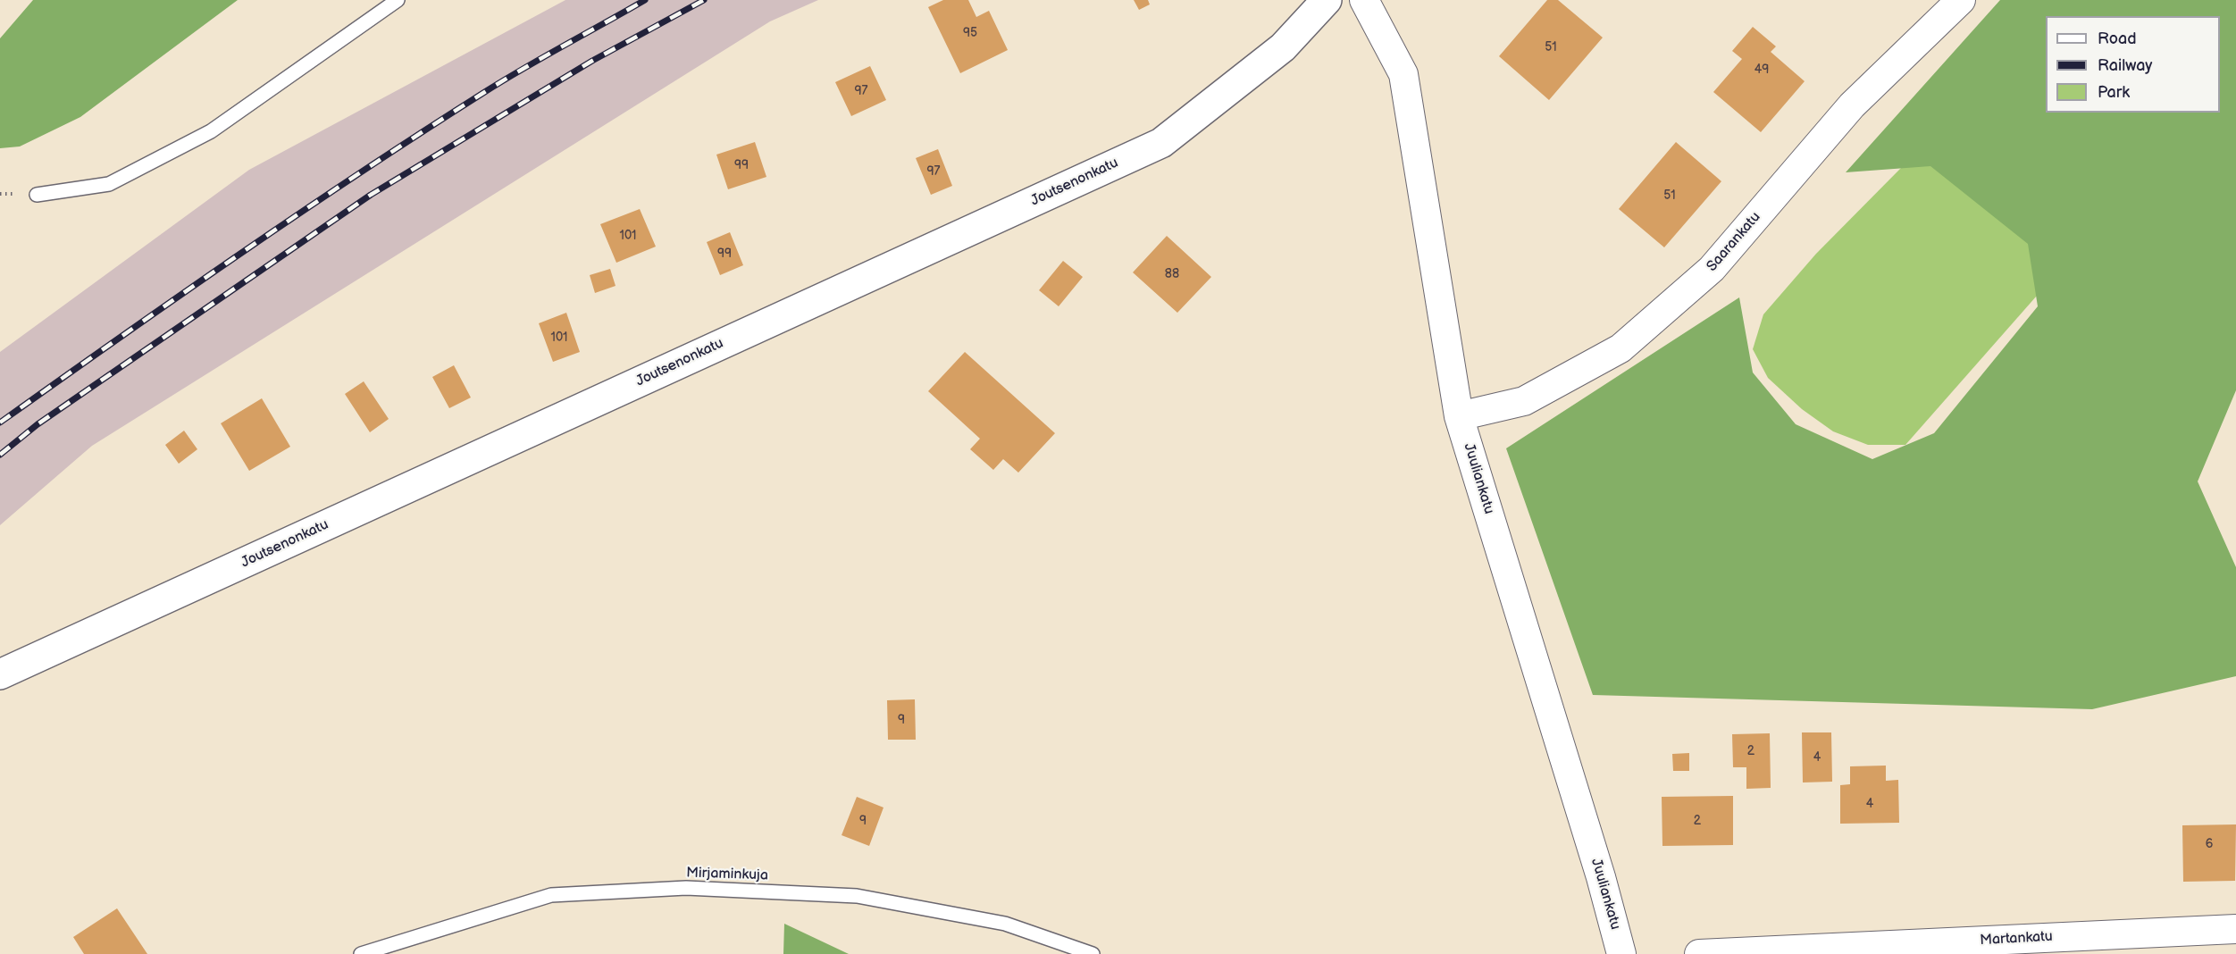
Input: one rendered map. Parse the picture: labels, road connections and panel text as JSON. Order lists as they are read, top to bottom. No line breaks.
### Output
{"streets":{"street":["Joutsenonkatu","Saarankatu","Juuliankatu","Martankatu"],"lane":["Mirjaminkuja"]},"crossings":[["Saarankatu","Juuliankatu"]],"house_numbers":["95","51","49","97","99","97","51","101","99","88","101","9","2","4","4","9","2","6"],"legend":["Road","Railway","Park"]}
